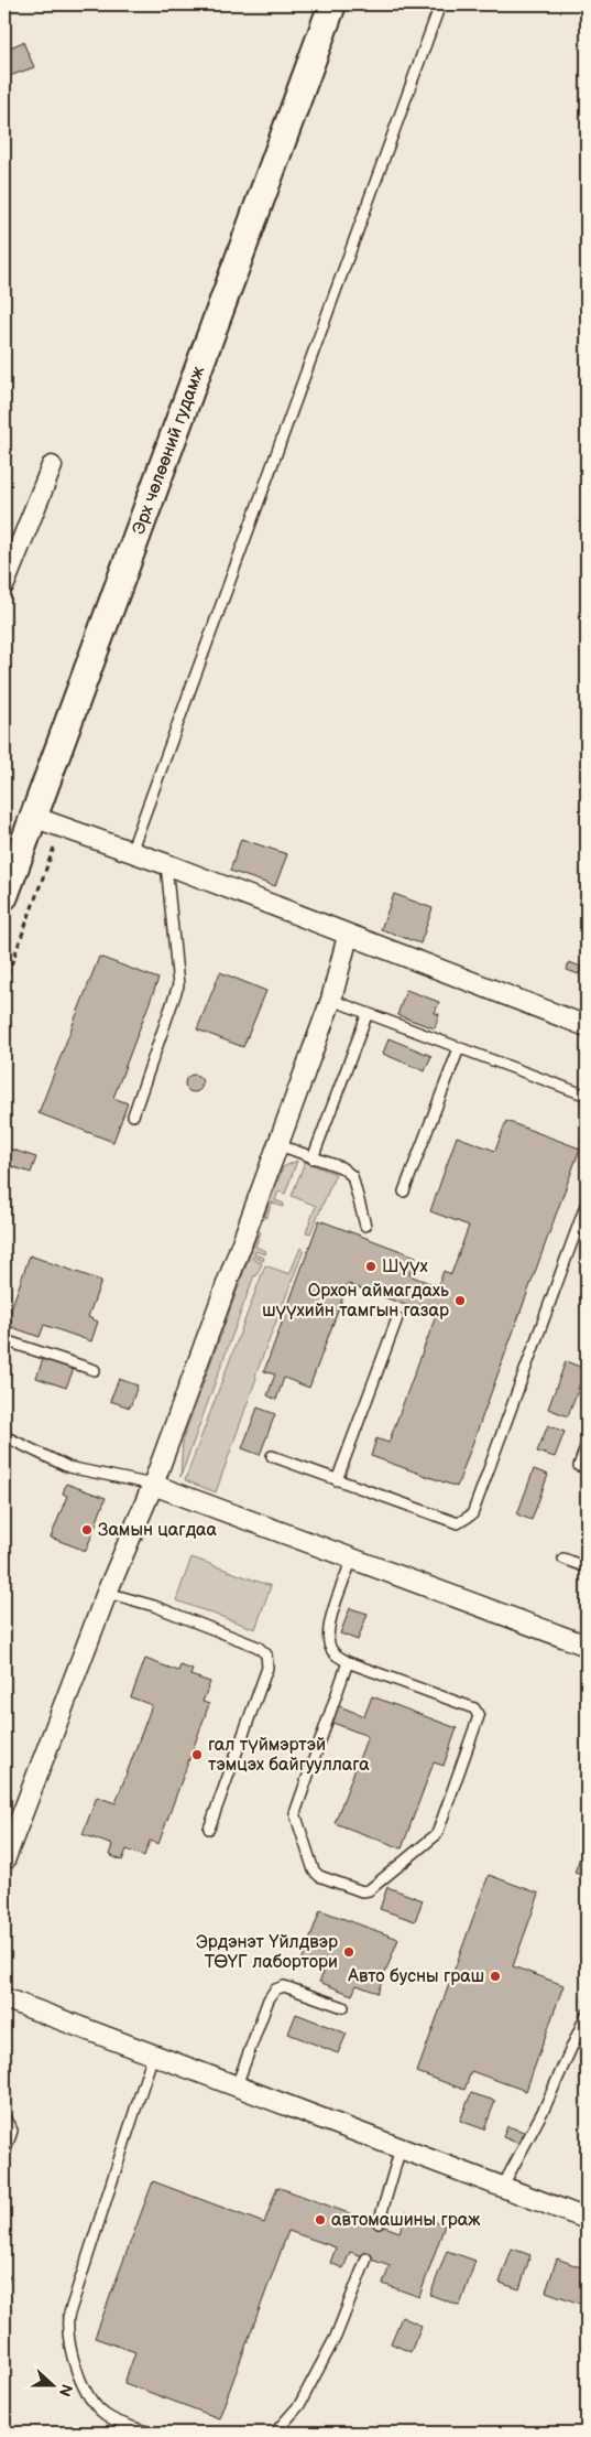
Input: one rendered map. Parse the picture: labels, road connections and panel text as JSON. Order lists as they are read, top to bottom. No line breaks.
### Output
{"streets":{"main road":["Эрх чөлөөний гудамж"]},"places":["Шүүх","Орхон аймагдахь шүүхийн тамгын газар","Замын цагдаа","гал түймэртэй тэмцэх байгууллага","Эрдэнэт Үйлдвэр ТӨҮГ лабортори","Авто бусны граш","автомашины граж"],"north":"right"}
